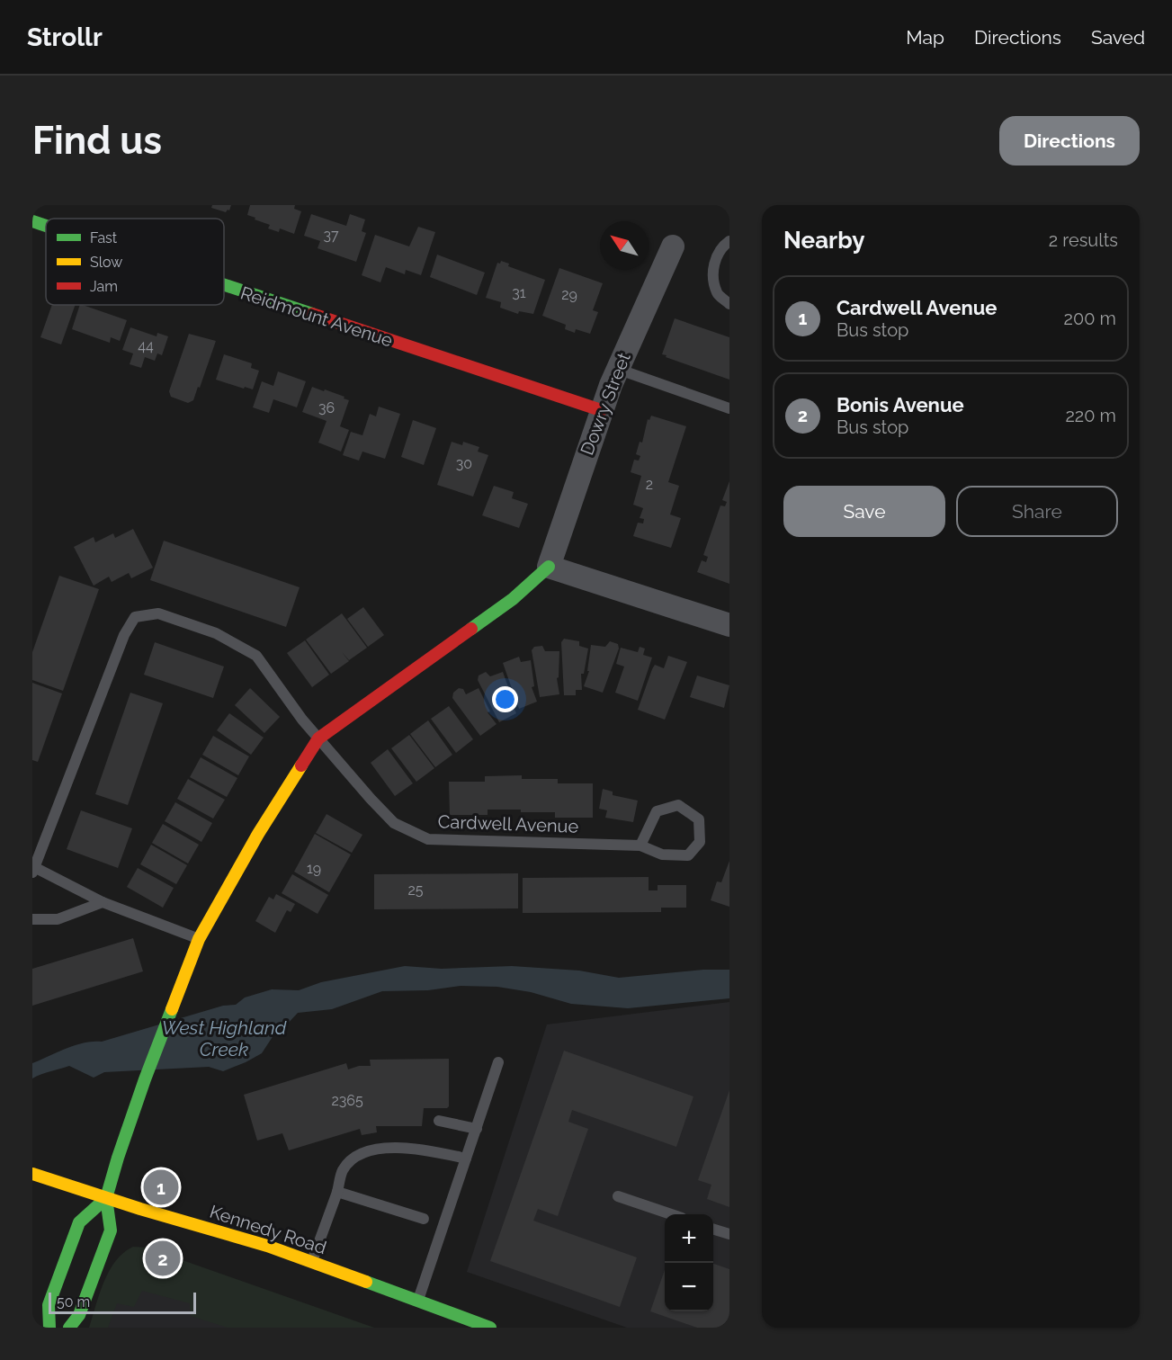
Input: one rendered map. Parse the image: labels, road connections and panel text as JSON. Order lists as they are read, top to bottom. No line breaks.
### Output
{"streets":{"street":["Reidmount Avenue","Dowry Street","Kennedy Road"],"lane":["Cardwell Avenue"]},"crossings":[["Reidmount Avenue","Dowry Street"]],"water":["West Highland Creek"],"house_numbers":["37","31","29","44","36","30","2","19","25","2365"],"legend":["Fast","Slow","Jam"],"scale_bar":"50 m","north":"top left","page":{"header":"Strollr","nav":["Map","Directions","Saved"],"buttons":["Directions",["Save","Share"]],"title":"Find us","heading":["Nearby","2 results"],"list":[{"mark":"1","name":"Cardwell Avenue","note":"Bus stop","value":"200 m"},{"mark":"2","name":"Bonis Avenue","note":"Bus stop","value":"220 m"}],"pins":["1","2"],"map_buttons":["+","−"],"scale":"50 m"}}
